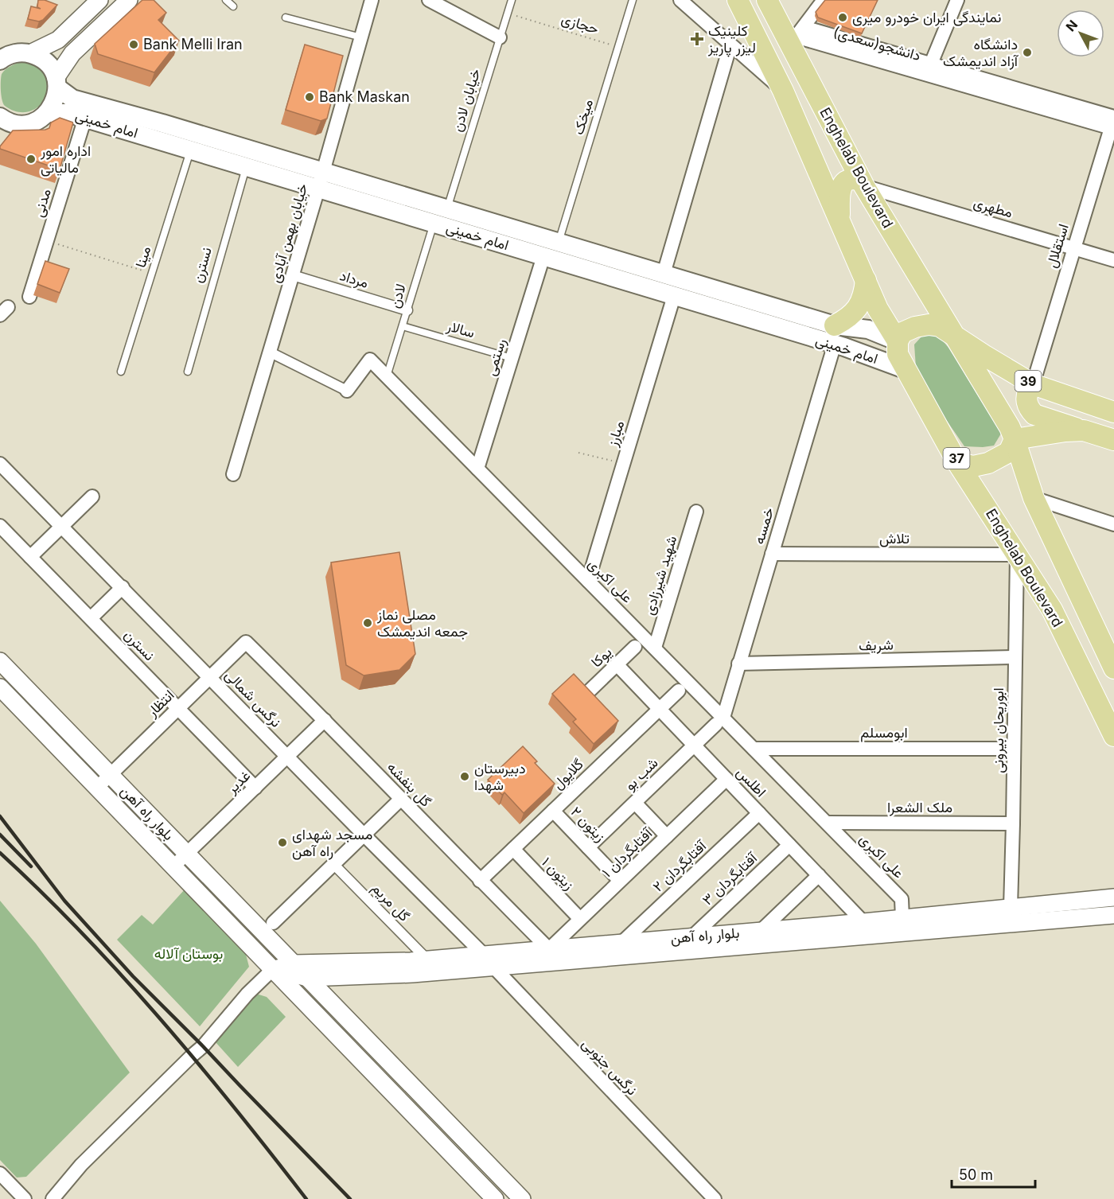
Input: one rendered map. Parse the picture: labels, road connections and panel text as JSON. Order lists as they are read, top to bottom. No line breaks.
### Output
{"streets":{"main road":["امام خمینی","Enghelab Boulevard","39","37"],"street":["دانشجو(سعدی)","مدنی","مطهری","خیابان بهمن آبادی","استقلال","نسترن","مرداد","رستمی","مبارز","خمسه","تلاش","شهید شیرزادی","علی اکبری","شریف","یوکا","نرگس شمالی","انتظار","ابوریحان بیرونی","ابومسلم","گلایول","شب بو","غدیر","اطلس","گل بنفشه","ملک الشعرا","بلوار راه آهن","زیتون ۲","آفتابگردان ۱","آفتابگردان ۲","زیتون ۱","آفتابگردان ۳","گل مریم","نرگس جنوبی"],"lane":["خیابان لادن","میخک","مینا","لادن","سالار"],"path":["حجازی"]},"crossings":[["حجازی","خیابان لادن"],["حجازی","میخک"],["دانشجو(سعدی)","Enghelab Boulevard"],["دانشجو(سعدی)","استقلال"],["خیابان لادن","امام خمینی"],["میخک","امام خمینی"],["امام خمینی","Enghelab Boulevard"],["امام خمینی","مدنی"],["امام خمینی","خیابان بهمن آبادی"],["امام خمینی","مینا"],["امام خمینی","نسترن"],["امام خمینی","لادن"],["امام خمینی","رستمی"],["امام خمینی","مبارز"],["امام خمینی","37"],["امام خمینی","خمسه"],["Enghelab Boulevard","مطهری"],["Enghelab Boulevard","39"],["Enghelab Boulevard","37"],["Enghelab Boulevard","تلاش"],["Enghelab Boulevard","ابوریحان بیرونی"],["مطهری","استقلال"],["خیابان بهمن آبادی","مرداد"],["خیابان بهمن آبادی","علی اکبری"],["استقلال","39"],["نسترن","انتظار"],["نسترن","غدیر"],["مرداد","لادن"],["لادن","سالار"],["لادن","علی اکبری"],["سالار","رستمی"],["رستمی","علی اکبری"],["مبارز","علی اکبری"],["خمسه","تلاش"],["خمسه","علی اکبری"],["خمسه","شریف"],["خمسه","شب بو"],["تلاش","ابوریحان بیرونی"],["شهید شیرزادی","علی اکبری"],["علی اکبری","ابومسلم"],["علی اکبری","شب بو"],["علی اکبری","ملک الشعرا"],["علی اکبری","بلوار راه آهن"],["شریف","ابوریحان بیرونی"],["یوکا","اطلس"],["نرگس شمالی","انتظار"],["نرگس شمالی","غدیر"],["نرگس شمالی","بلوار راه آهن"],["نرگس شمالی","نرگس جنوبی"],["انتظار","گل بنفشه"],["انتظار","بلوار راه آهن"],["ابوریحان بیرونی","ابومسلم"],["ابوریحان بیرونی","ملک الشعرا"],["ابوریحان بیرونی","بلوار راه آهن"],["گلایول","اطلس"],["گلایول","گل بنفشه"],["گلایول","زیتون ۲"],["گلایول","زیتون ۱"],["شب بو","اطلس"],["شب بو","زیتون ۲"],["غدیر","گل بنفشه"],["غدیر","بلوار راه آهن"],["اطلس","بلوار راه آهن"],["اطلس","آفتابگردان ۱"],["اطلس","آفتابگردان ۲"],["اطلس","آفتابگردان ۳"],["گل بنفشه","بلوار راه آهن"],["گل بنفشه","آفتابگردان ۱"],["بلوار راه آهن","آفتابگردان ۱"],["بلوار راه آهن","آفتابگردان ۲"],["بلوار راه آهن","آفتابگردان ۳"],["بلوار راه آهن","گل مریم"],["بلوار راه آهن","نرگس جنوبی"],["زیتون ۲","آفتابگردان ۱"],["آفتابگردان ۱","زیتون ۱"]],"parks":["بوستان آلاله"],"places":{"other":["نمایندگی ایران خودرو میری","Bank Melli Iran","دانشگاه آزاد اندیمشک","Bank Maskan","اداره امور مالیاتی","مصلی نماز جمعه اندیمشک","دبیرستان شهدا","مسجد شهدای راه آهن"],"health":["کلینیک لیزر پاریز"]},"scale_bar":"50 m","north":"top left"}
